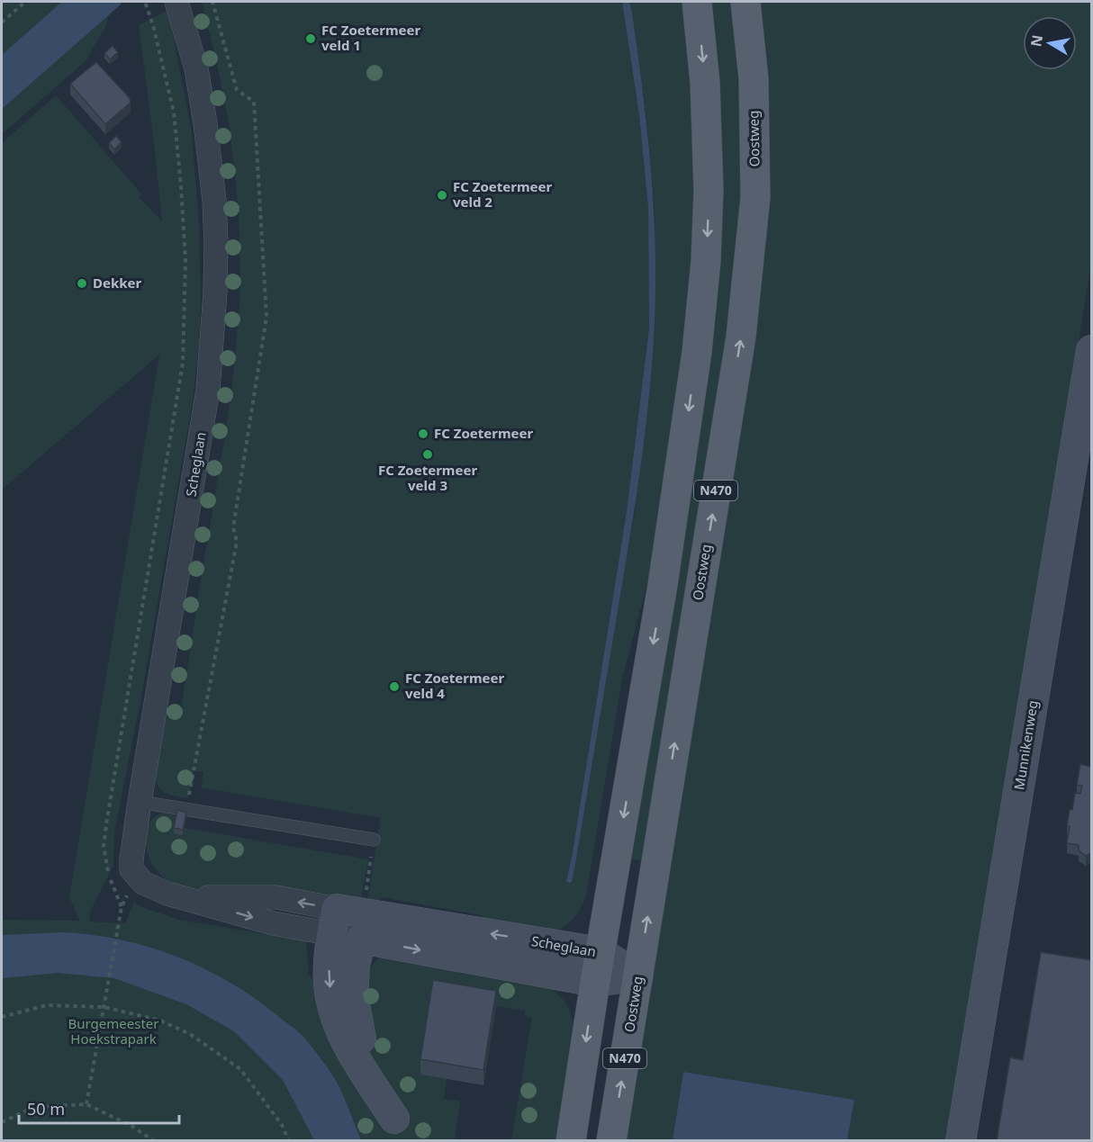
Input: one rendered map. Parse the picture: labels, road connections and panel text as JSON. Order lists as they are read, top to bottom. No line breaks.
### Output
{"streets":{"main road":["Oostweg","N470"],"street":["Scheglaan","Munnikenweg"]},"crossings":[["Oostweg","Scheglaan"],["Scheglaan","N470"]],"parks":["Burgemeester Hoekstrapark"],"places":["FC Zoetermeer veld 1","FC Zoetermeer veld 2","Dekker","FC Zoetermeer","FC Zoetermeer veld 3","FC Zoetermeer veld 4"],"scale_bar":"50 m","north":"left"}
